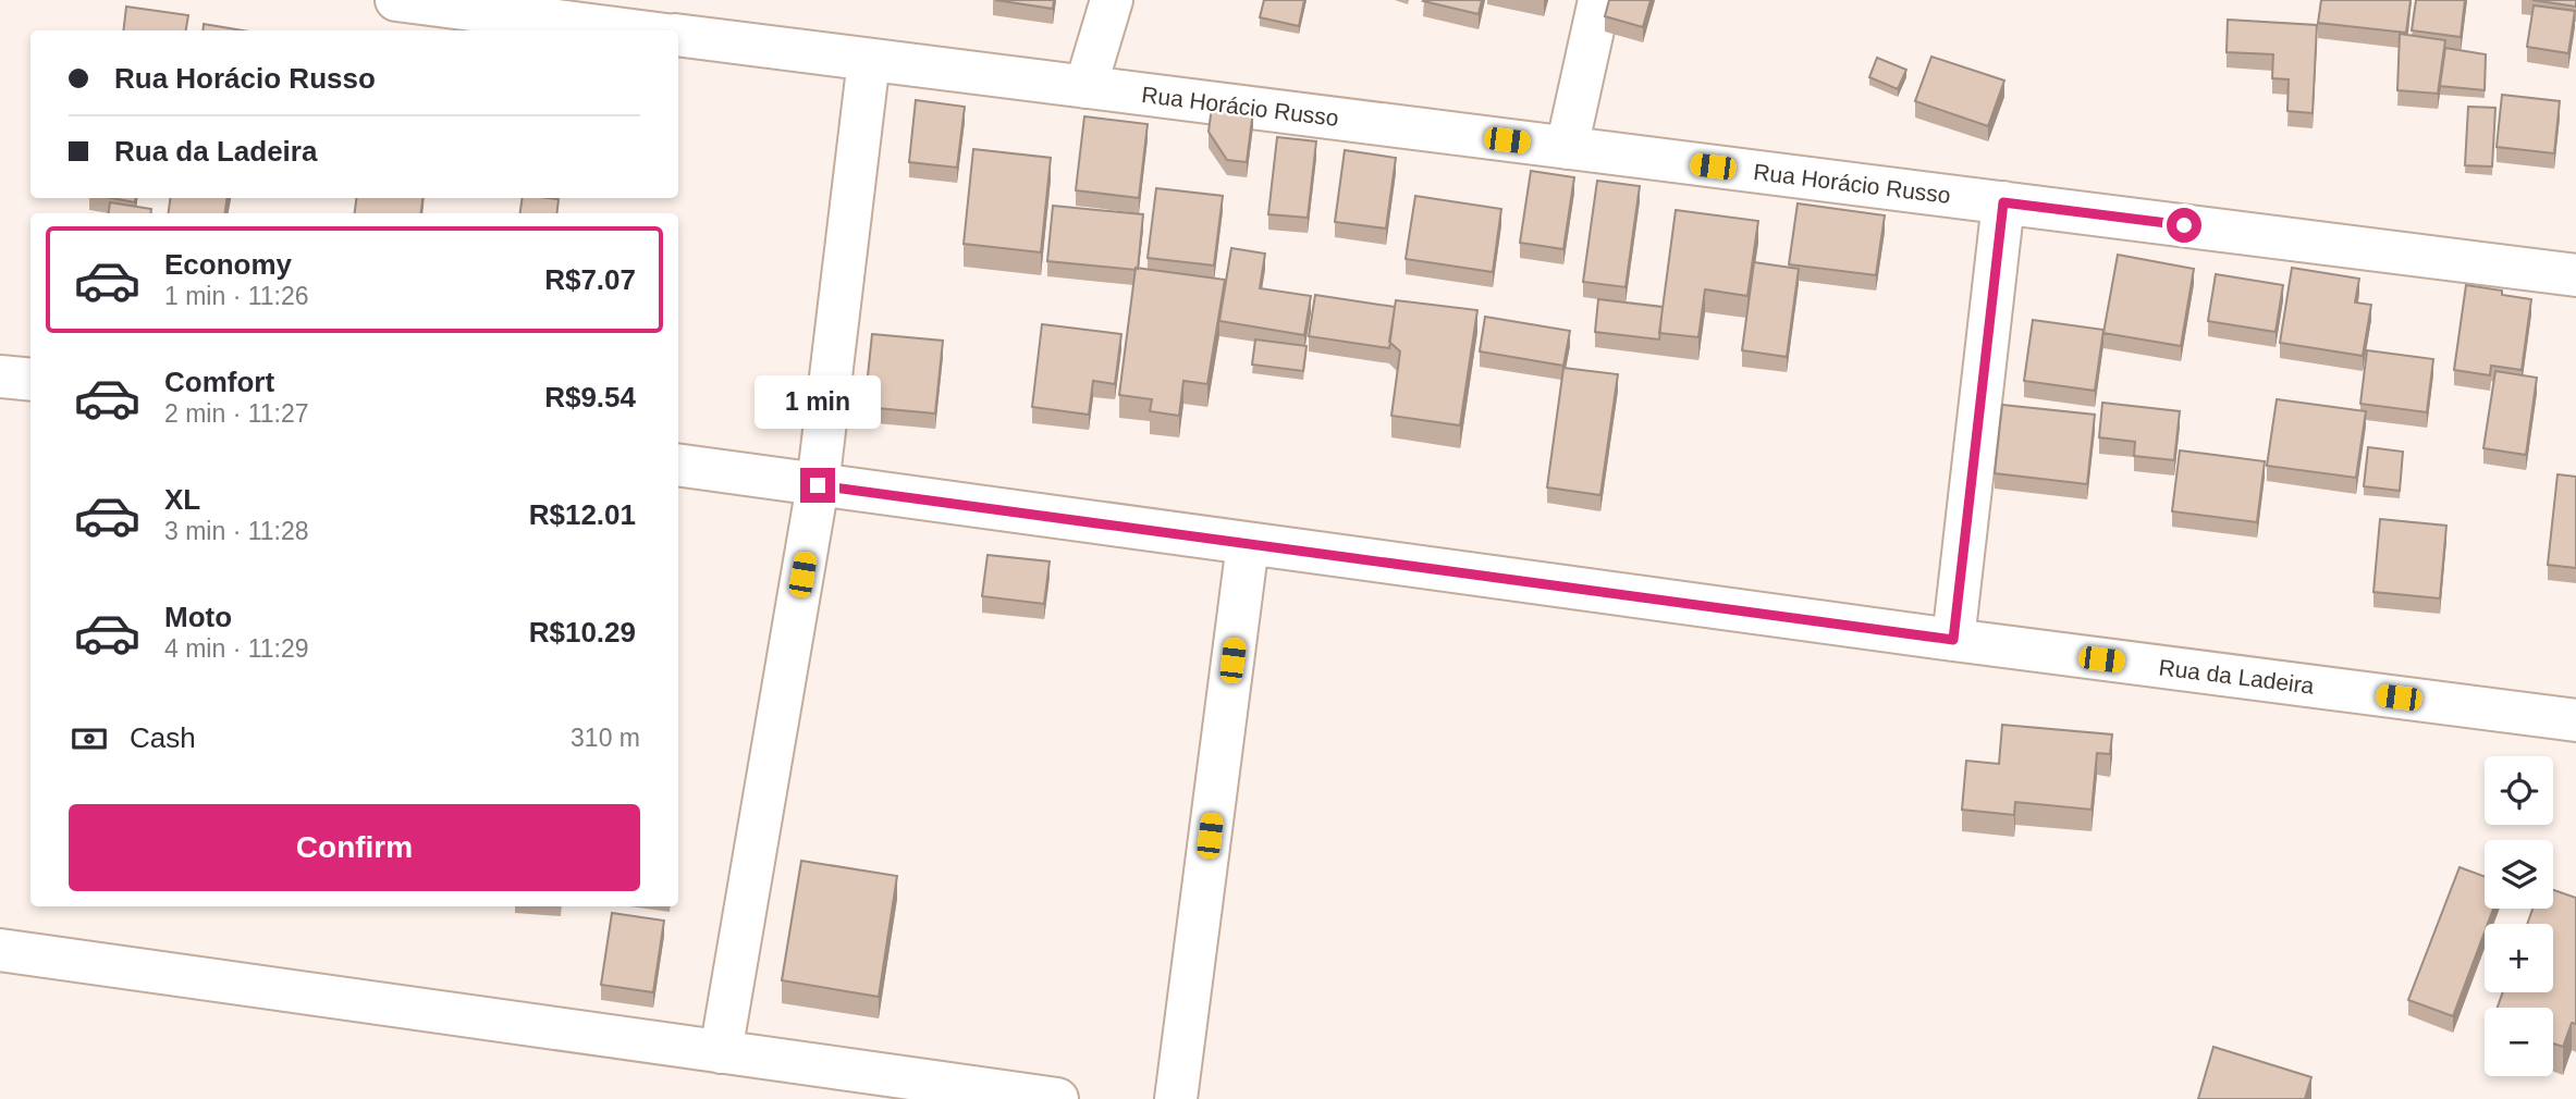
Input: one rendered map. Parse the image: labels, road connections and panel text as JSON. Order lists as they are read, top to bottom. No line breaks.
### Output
{"streets":{"street":["Rua Horácio Russo","Rua da Ladeira"]},"page":{"banner":["Rua Horácio Russo","Rua da Ladeira"],"list":[{"name":"Economy","note":"1 min · 11:26","value":"R$7.07"},{"name":"Comfort","note":"2 min · 11:27","value":"R$9.54"},{"name":"XL","note":"3 min · 11:28","value":"R$12.01"},{"name":"Moto","note":"4 min · 11:29","value":"R$10.29"}],"bubble":"1 min","pay":["Cash","310 m"],"map_buttons":["+","−"],"buttons":"Confirm"}}
